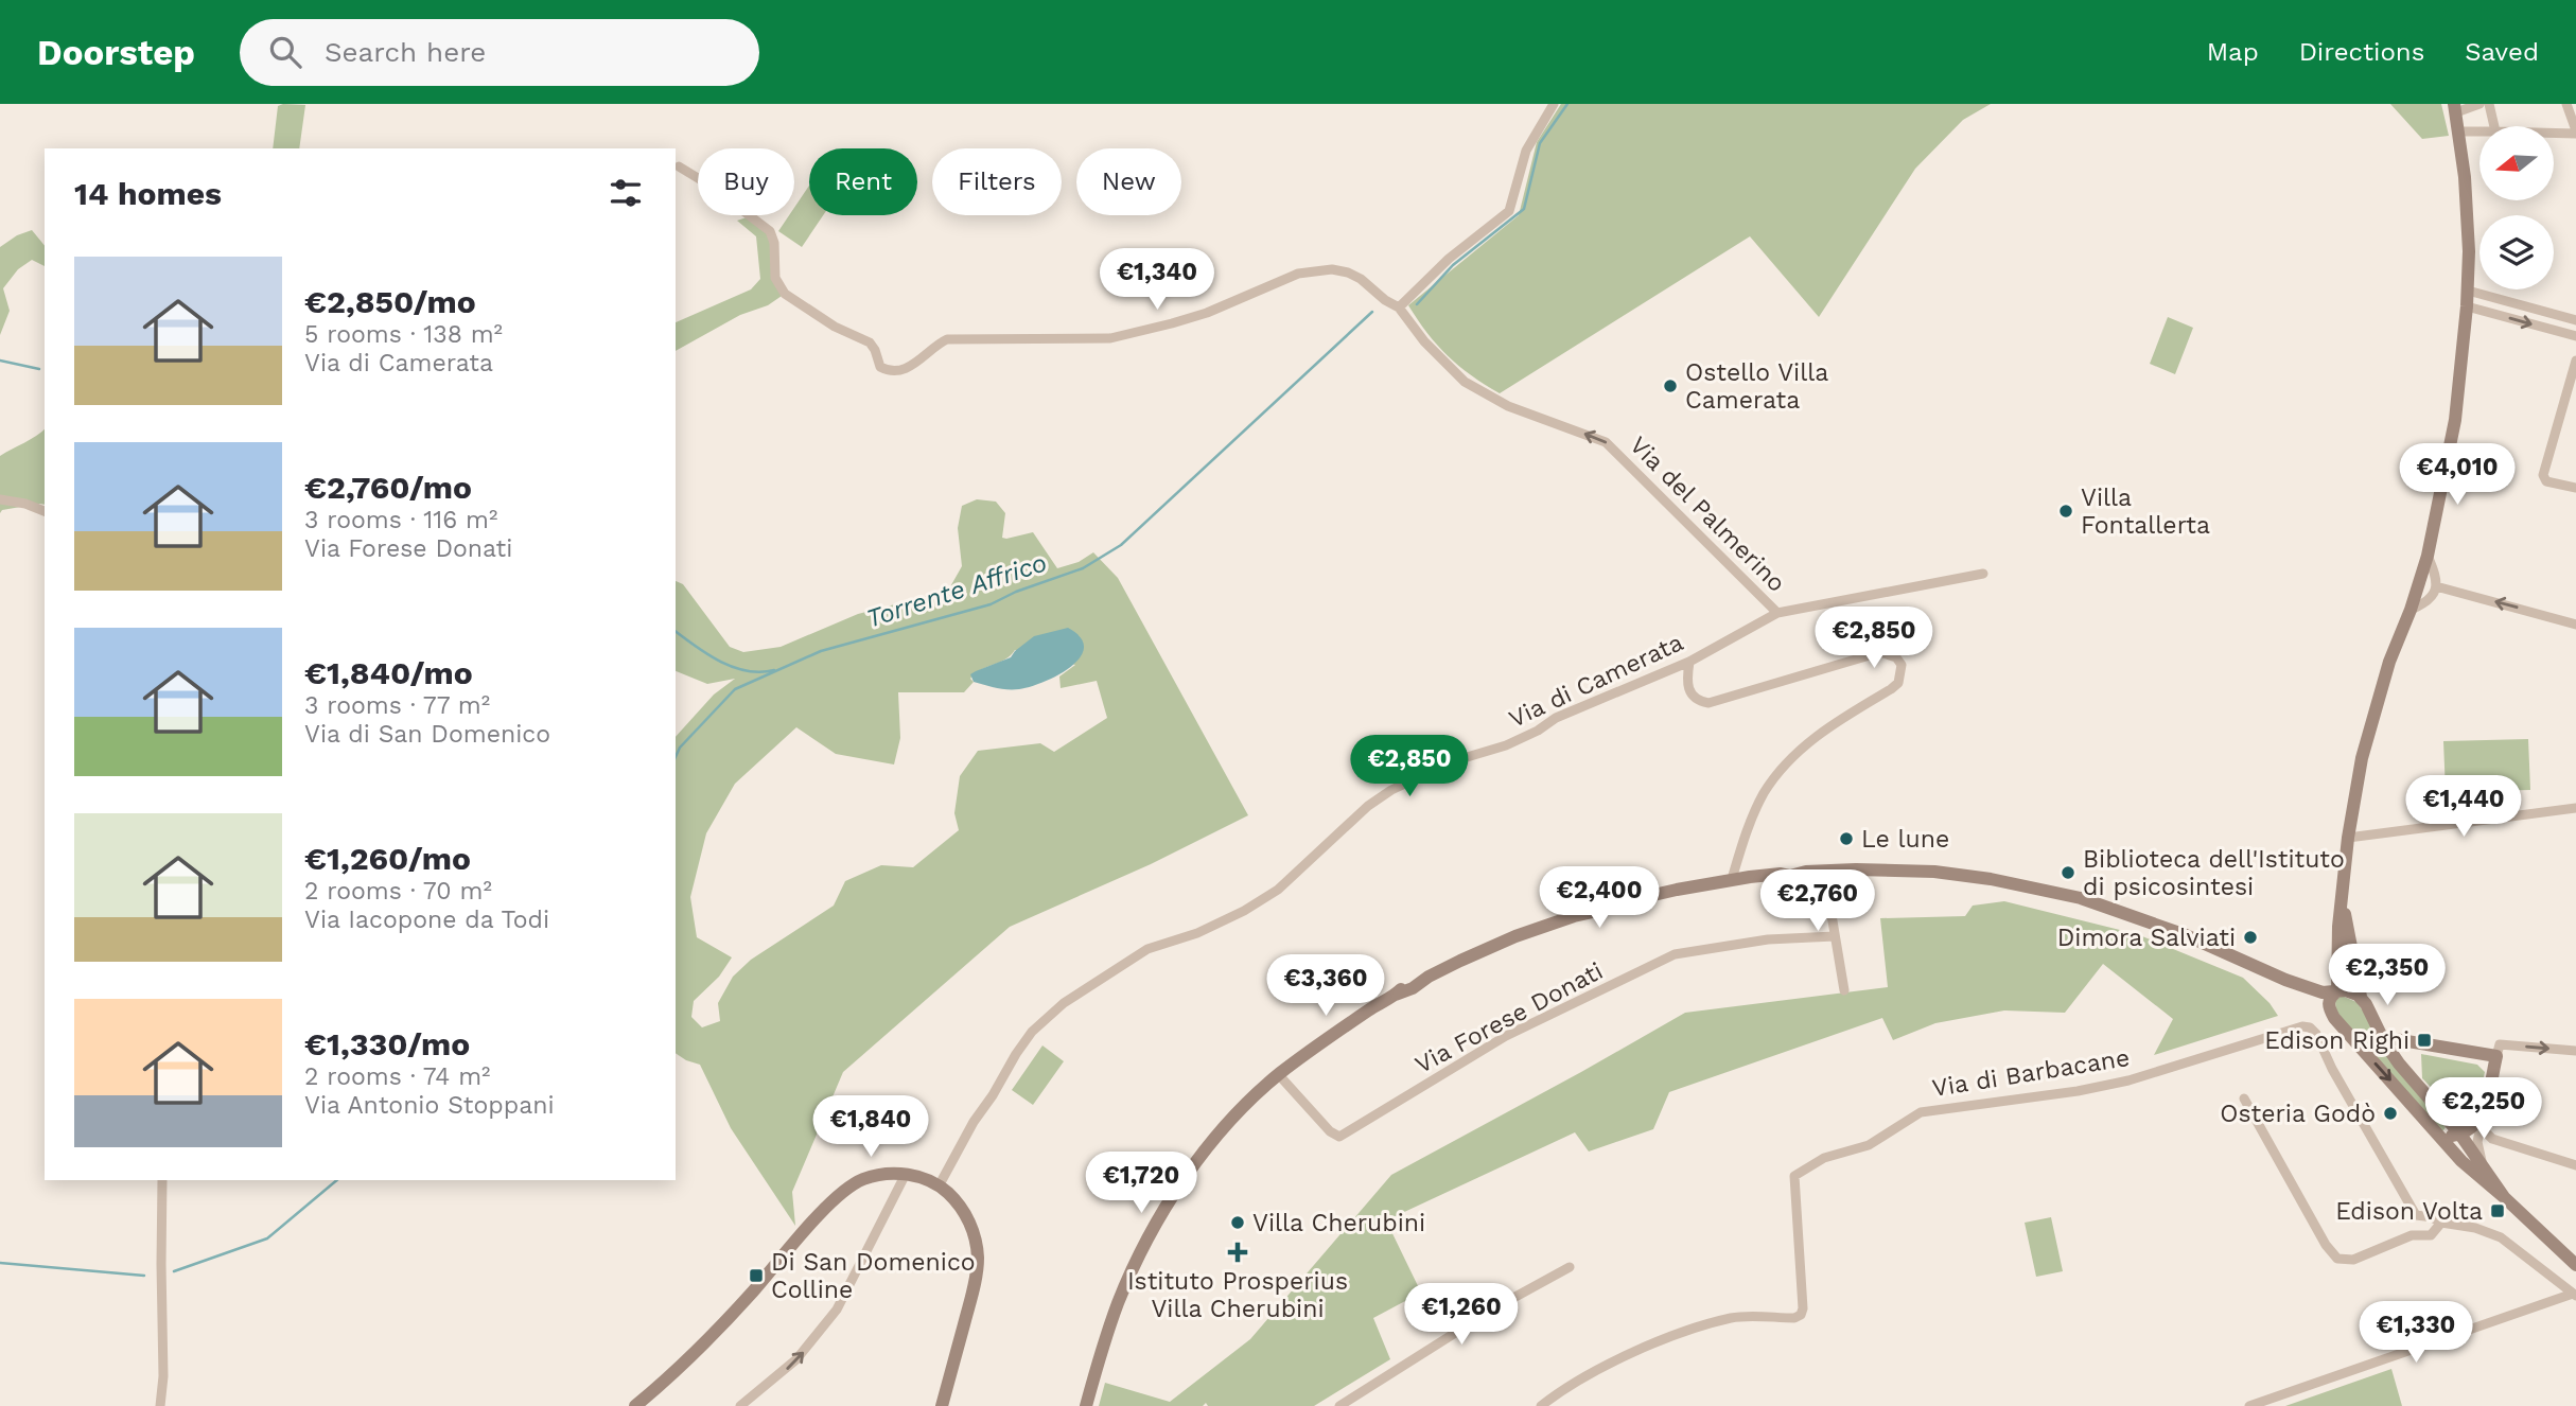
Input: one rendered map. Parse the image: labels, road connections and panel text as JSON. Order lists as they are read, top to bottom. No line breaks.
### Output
{"streets":{"street":["Via del Palmerino","Via di Camerata","Via Forese Donati","Via di Barbacane"]},"crossings":[["Via del Palmerino","Via di Camerata"]],"one_way":["Via del Palmerino"],"water":["Torrente Affrico"],"places":{"other":["Ostello Villa Camerata","Villa Fontallerta","Le lune","Biblioteca dell'Istituto di psicosintesi","Dimora Salviati","Osteria Godò","Villa Cherubini"],"transit":["Edison Righi","Edison Volta","Di San Domenico Colline"],"health":["Istituto Prosperius Villa Cherubini"]},"north":"left","page":{"header":"Doorstep","search":"Search here","nav":["Map","Directions","Saved"],"chip":["Buy","Rent","Filters","New"],"heading":"14 homes","list":[{"name":"€2,850/mo","note":"5 rooms · 138 m² · Via di Camerata"},{"name":"€2,760/mo","note":"3 rooms · 116 m² · Via Forese Donati"},{"name":"€1,840/mo","note":"3 rooms · 77 m² · Via di San Domenico"},{"name":"€1,260/mo","note":"2 rooms · 70 m² · Via Iacopone da Todi"},{"name":"€1,330/mo","note":"2 rooms · 74 m² · Via Antonio Stoppani"}],"price":["€1,340","€4,010","€2,850","€2,850","€1,440","€2,400","€2,760","€2,350","€3,360","€2,250","€1,840","€1,720","€1,260","€1,330"]}}
